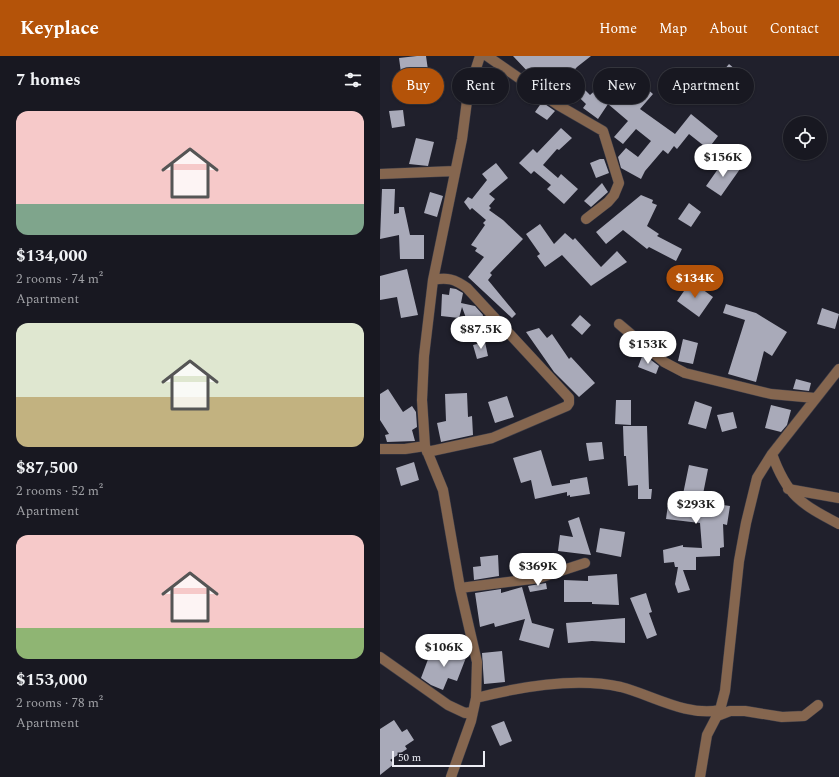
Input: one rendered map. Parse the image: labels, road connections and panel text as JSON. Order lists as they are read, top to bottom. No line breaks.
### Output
{"scale_bar":"50 m","page":{"header":"Keyplace","nav":["Home","Map","About","Contact"],"heading":"7 homes","chip":["Buy","Rent","Filters","New","Apartment"],"list":[{"name":"$134,000","note":"2 rooms · 74 m² · Apartment"},{"name":"$87,500","note":"2 rooms · 52 m² · Apartment"},{"name":"$153,000","note":"2 rooms · 78 m² · Apartment"}],"price":["$156K","$134K","$87.5K","$153K","$293K","$369K","$106K"],"scale":"50 m"}}
